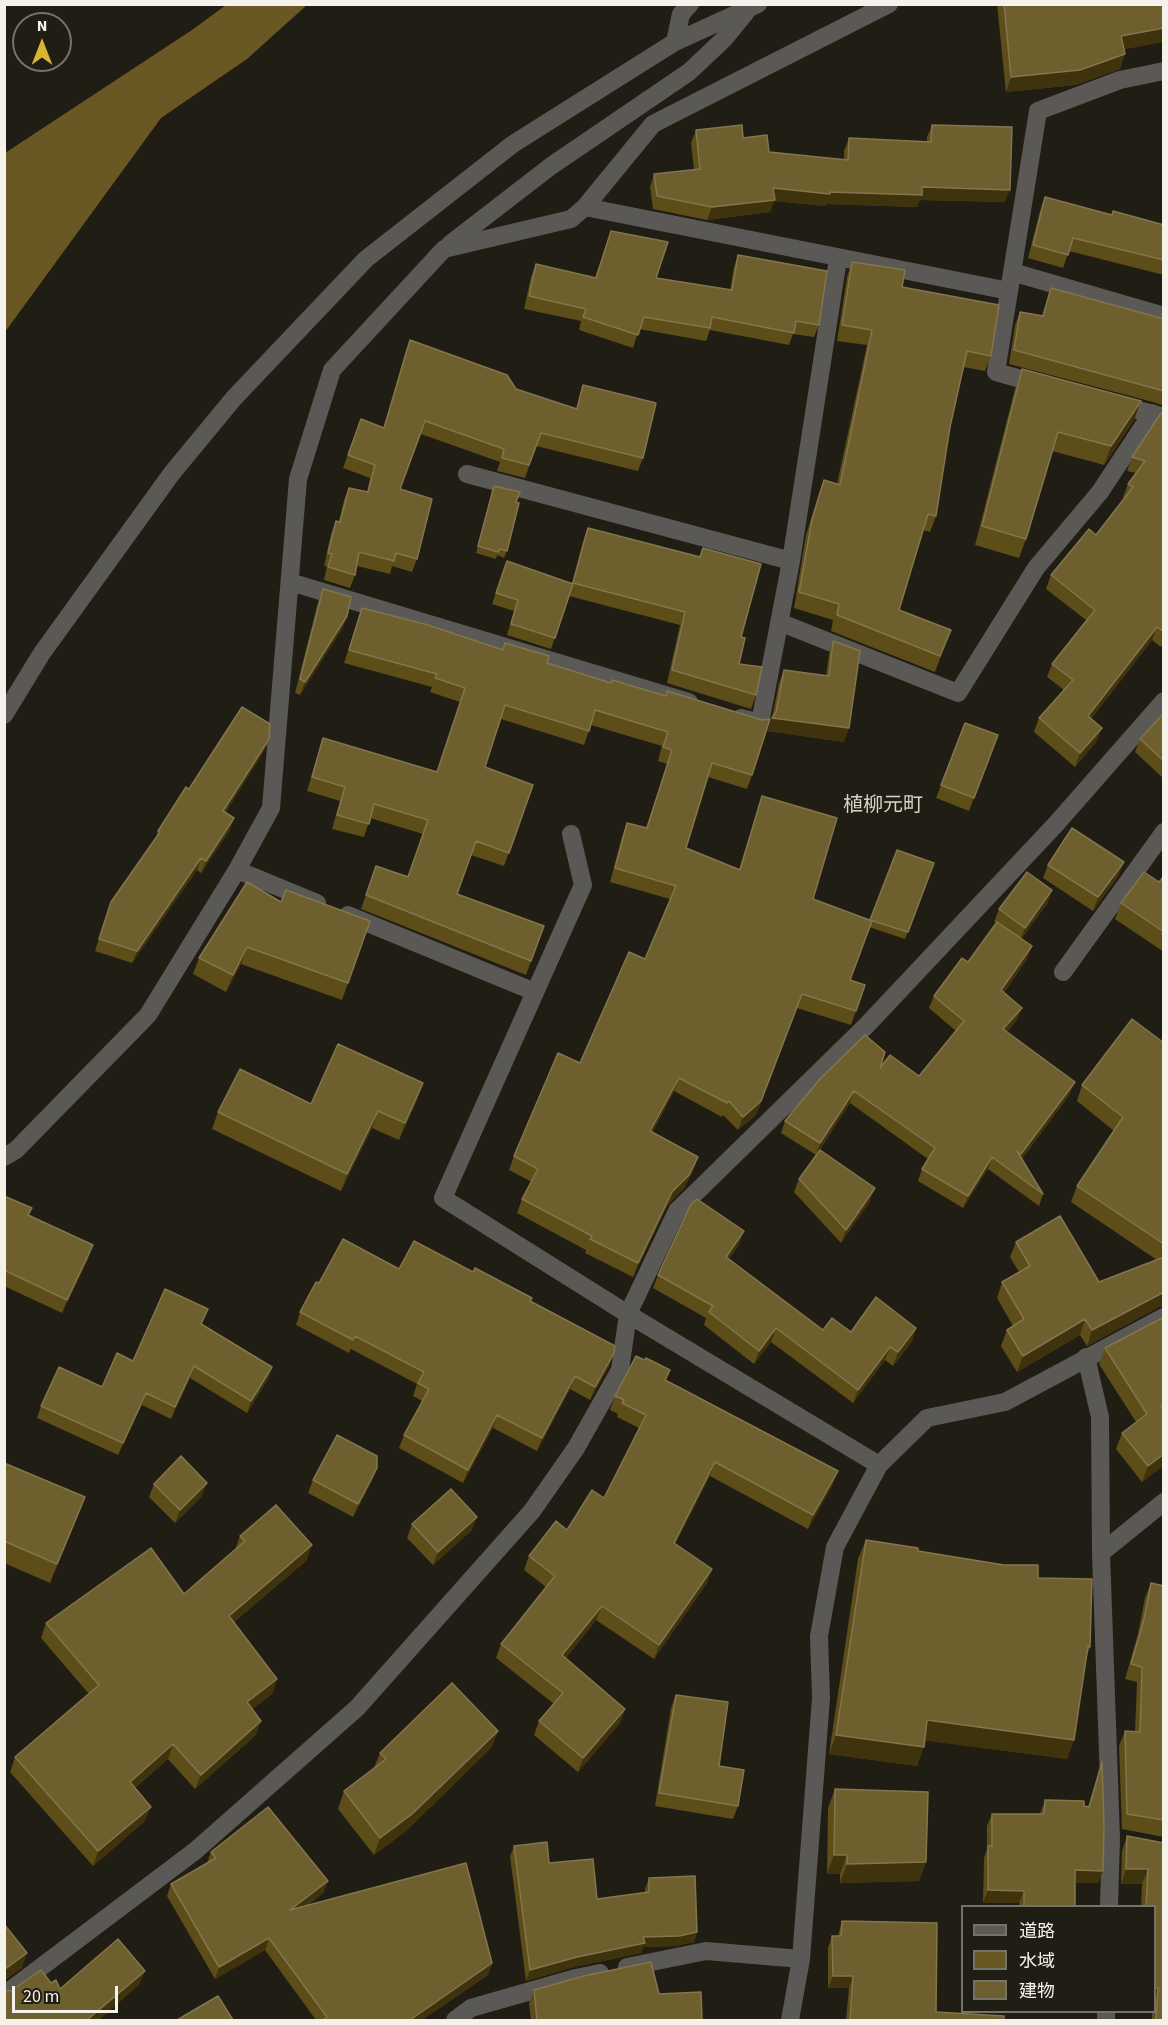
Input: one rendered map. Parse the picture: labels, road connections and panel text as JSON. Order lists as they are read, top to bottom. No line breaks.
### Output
{"districts":["植柳元町"],"legend":["道路","水域","建物"],"scale_bar":"20 m","north":"top"}
